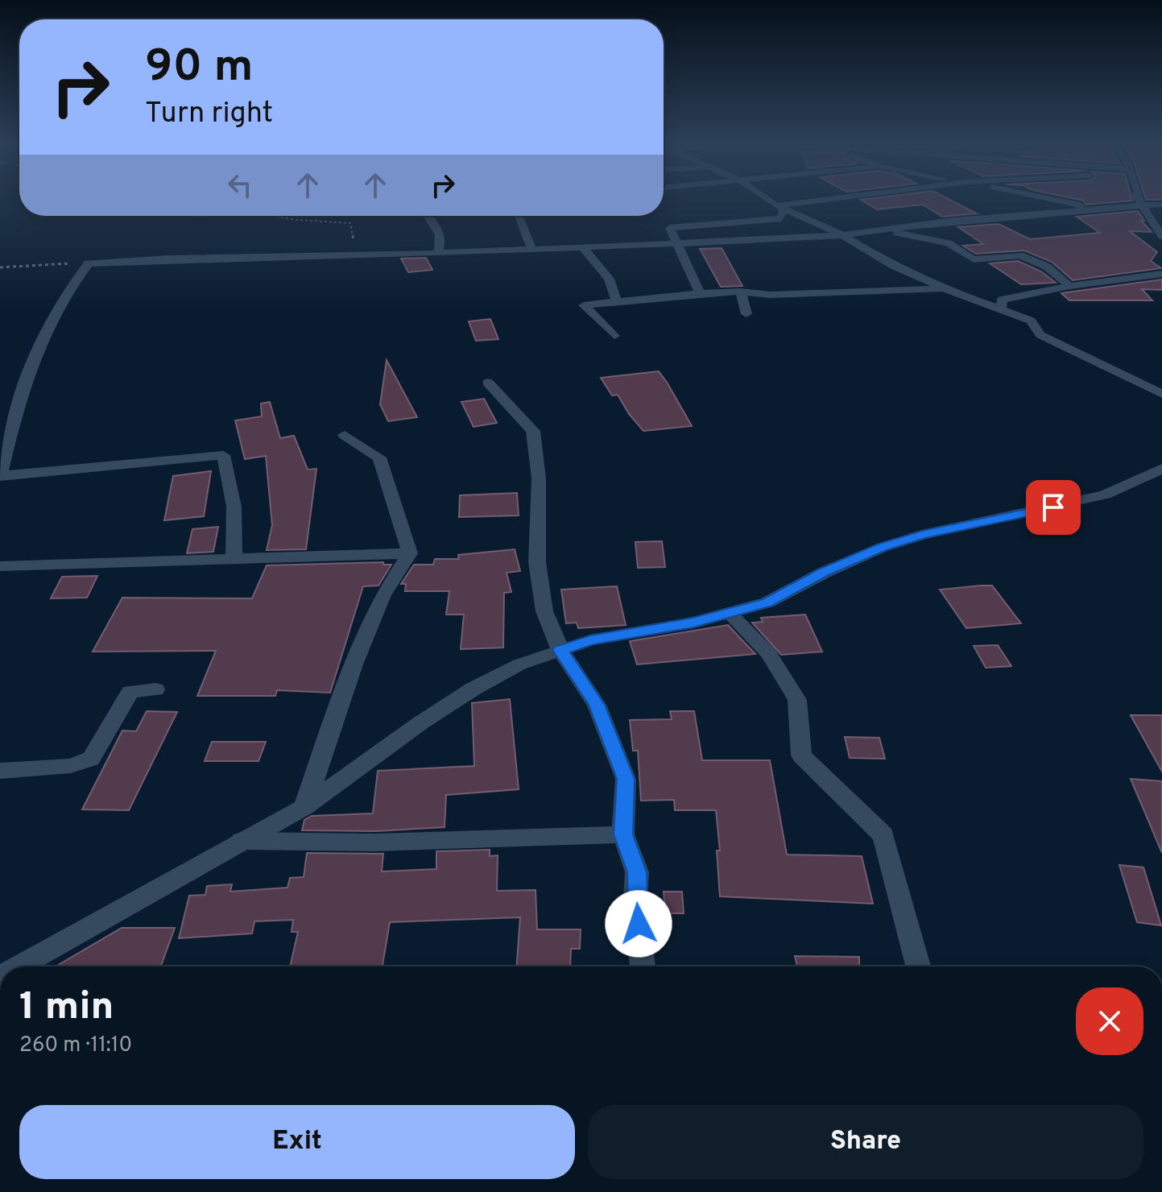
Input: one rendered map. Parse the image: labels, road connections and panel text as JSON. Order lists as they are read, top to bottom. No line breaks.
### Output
{"page":{"turn":["90 m","Turn right"],"heading":["1 min","260 m · 11:10"],"buttons":["Exit","Share"]}}
